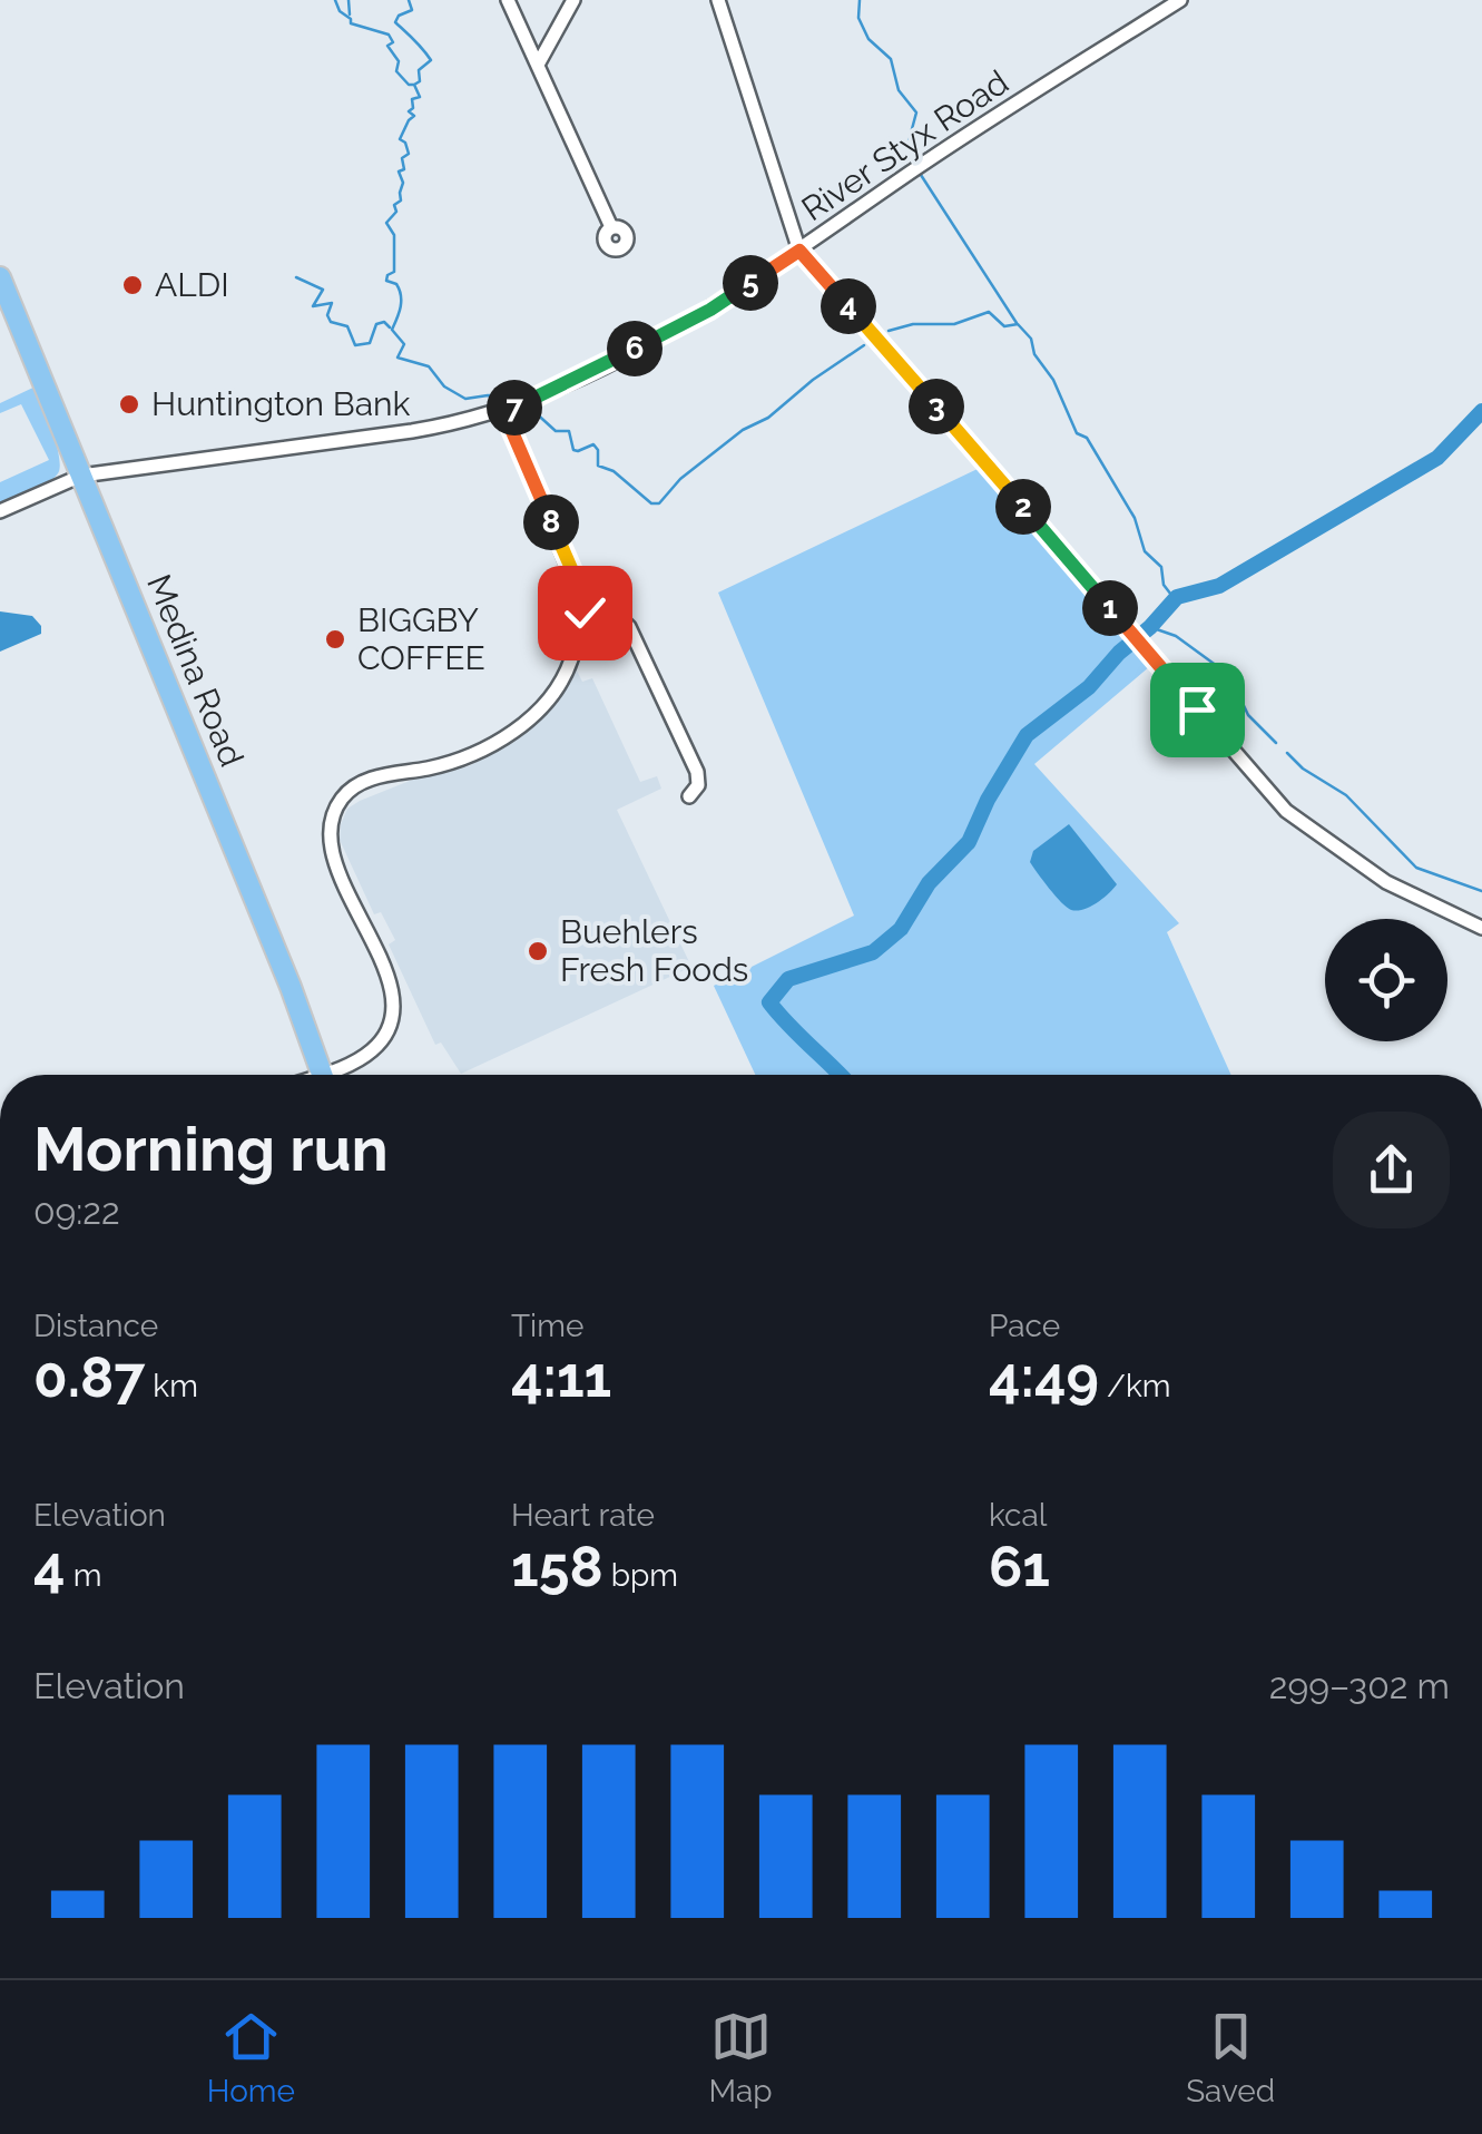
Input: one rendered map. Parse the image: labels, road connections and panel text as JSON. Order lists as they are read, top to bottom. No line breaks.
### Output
{"streets":{"highway":["Medina Road"],"street":["River Styx Road"]},"crossings":[["River Styx Road","Medina Road"]],"places":["ALDI","Huntington Bank","BIGGBY COFFEE","Buehlers Fresh Foods"],"page":{"pins":["5","4","6","3","7","2","8","1"],"heading":["Morning run","09:22"],"stats":[["Distance","0.87 km"],["Time","4:11"],["Pace","4:49 /km"],["Elevation","4 m"],["Heart rate","158 bpm"],["kcal","61"]],"chart":["Elevation","299–302 m"],"tabs":["Home","Map","Saved"]}}
